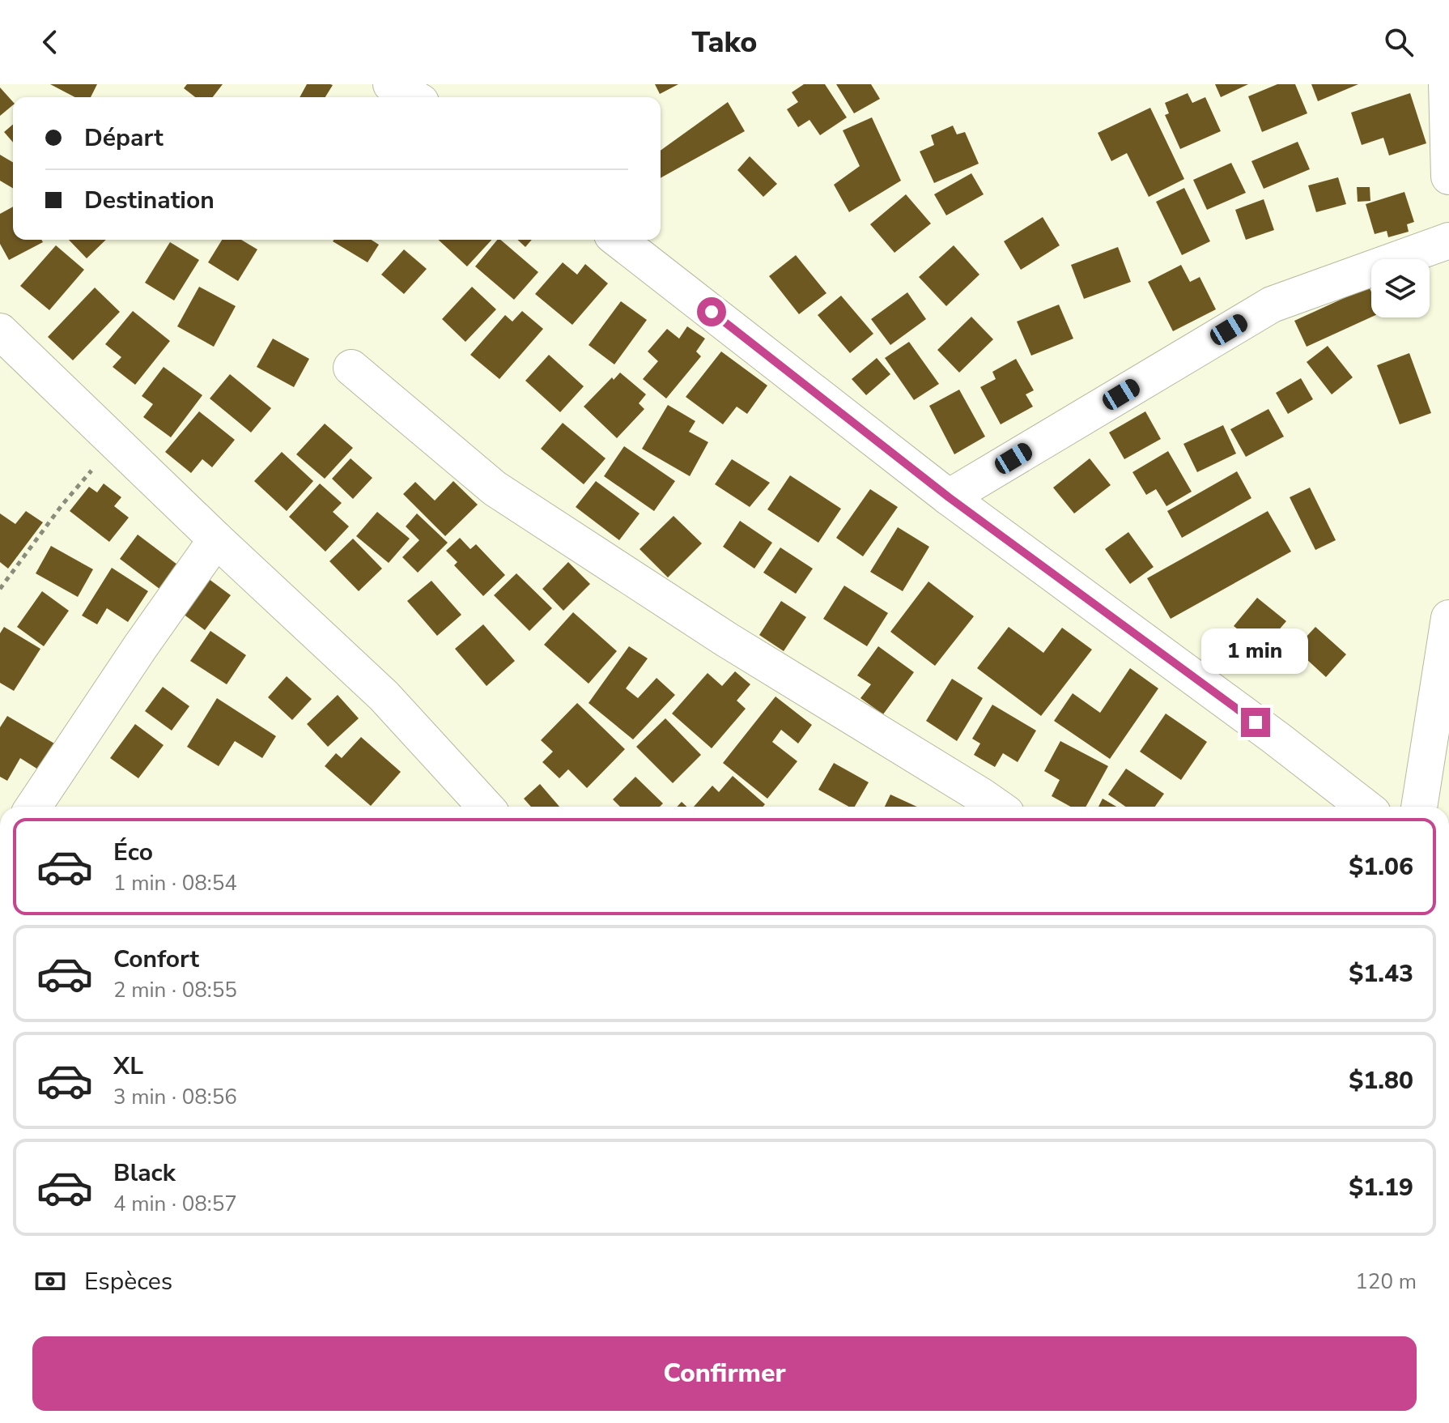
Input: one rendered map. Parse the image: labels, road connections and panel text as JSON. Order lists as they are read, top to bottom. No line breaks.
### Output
{"page":{"header":"Tako","banner":["Départ","Destination"],"bubble":"1 min","list":[{"name":"Éco","note":"1 min · 08:54","value":"$1.06"},{"name":"Confort","note":"2 min · 08:55","value":"$1.43"},{"name":"XL","note":"3 min · 08:56","value":"$1.80"},{"name":"Black","note":"4 min · 08:57","value":"$1.19"}],"pay":["Espèces","120 m"],"buttons":"Confirmer"}}
